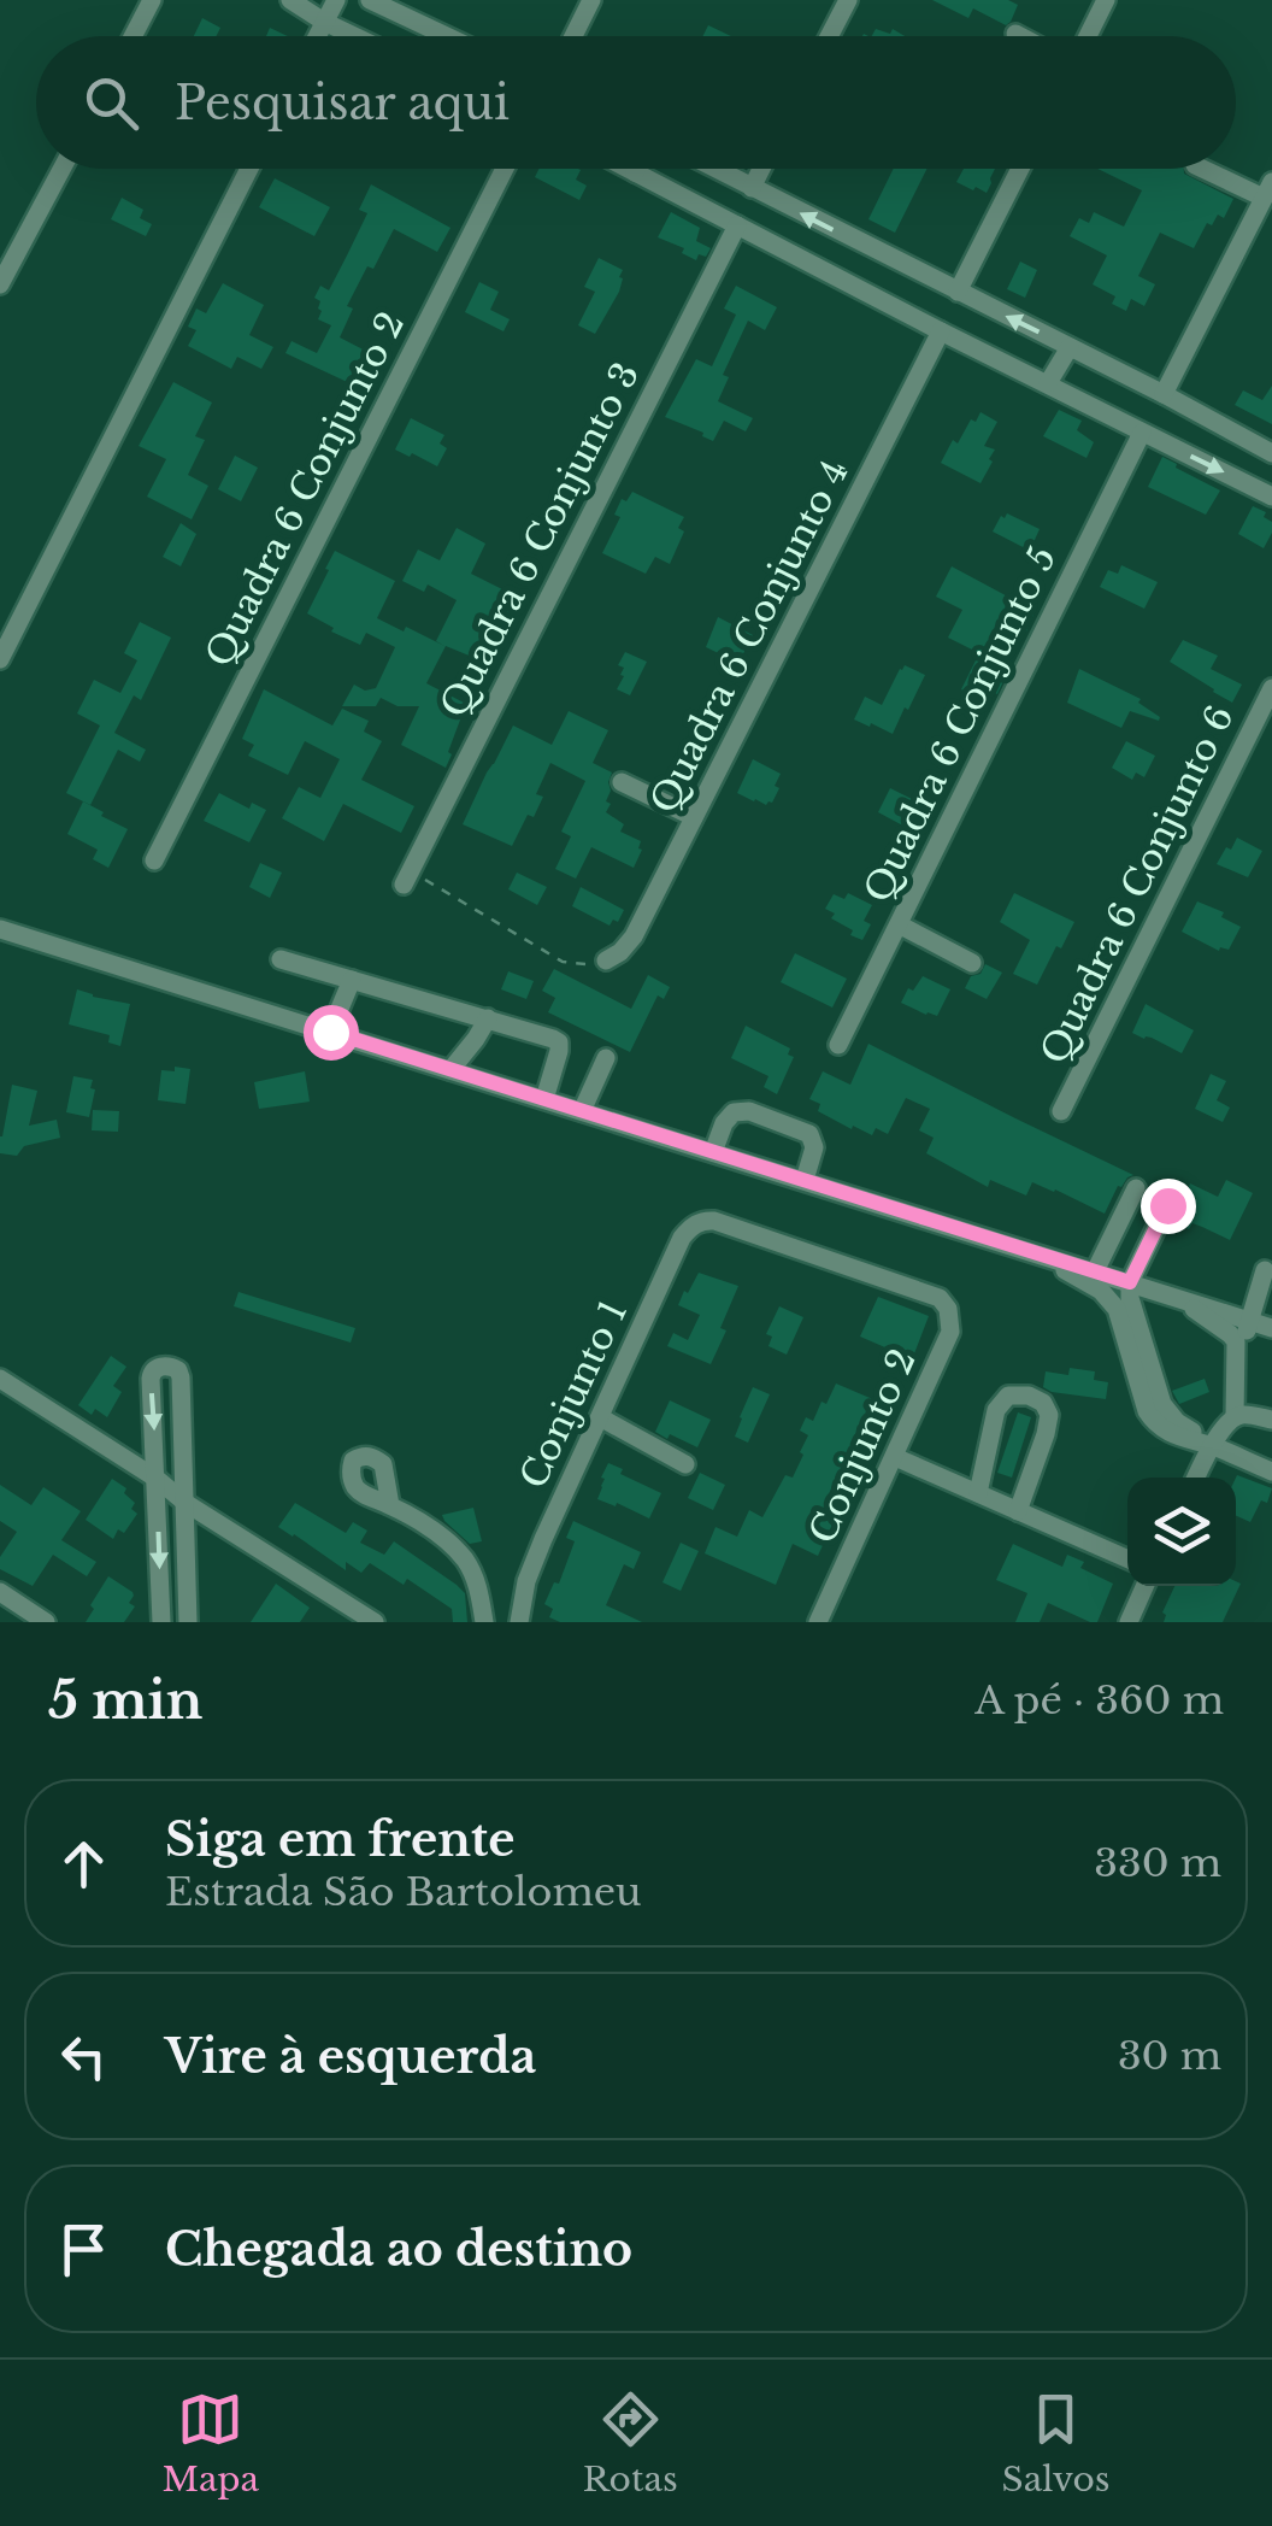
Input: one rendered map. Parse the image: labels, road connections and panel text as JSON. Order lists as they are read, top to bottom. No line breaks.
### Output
{"streets":{"street":["Quadra 6 Conjunto 2","Quadra 6 Conjunto 3","Quadra 6 Conjunto 4","Quadra 6 Conjunto 5","Quadra 6 Conjunto 6","Conjunto 1","Conjunto 2"]},"crossings":[["Conjunto 1","Conjunto 2"]],"page":{"search":"Pesquisar aqui","heading":["5 min","A pé · 360 m"],"list":[["Siga em frente","Estrada São Bartolomeu","330 m"],["Vire à esquerda","30 m"],"Chegada ao destino"],"nav":["Mapa","Rotas","Salvos"]}}
